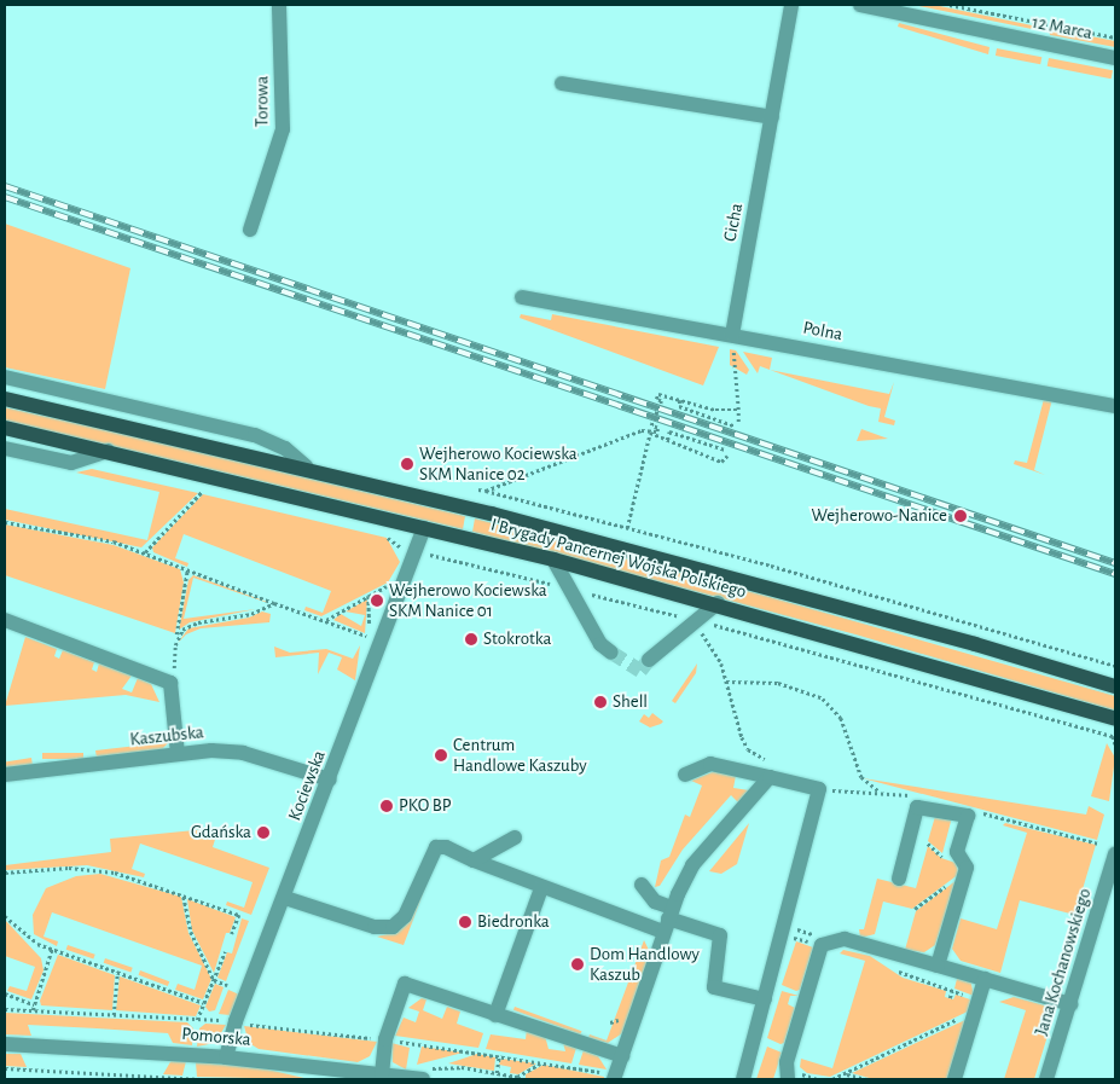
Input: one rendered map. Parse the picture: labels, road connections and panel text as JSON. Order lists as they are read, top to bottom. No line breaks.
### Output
{"streets":{"main road":["I Brygady Pancernej Wojska Polskiego"],"street":["12 Marca","Torowa","Cicha","Polna","Kaszubska","Kociewska","Jana Kochanowskiego","Pomorska"]},"crossings":[["Cicha","Polna"],["I Brygady Pancernej Wojska Polskiego","Kociewska"],["Kaszubska","Kociewska"],["Kociewska","Pomorska"]],"places":["Wejherowo Kociewska SKM Nanice 02","Wejherowo-Nanice","Wejherowo Kociewska SKM Nanice 01","Stokrotka","Shell","Centrum Handlowe Kaszuby","PKO BP","Gdańska","Biedronka","Dom Handlowy Kaszub"]}
